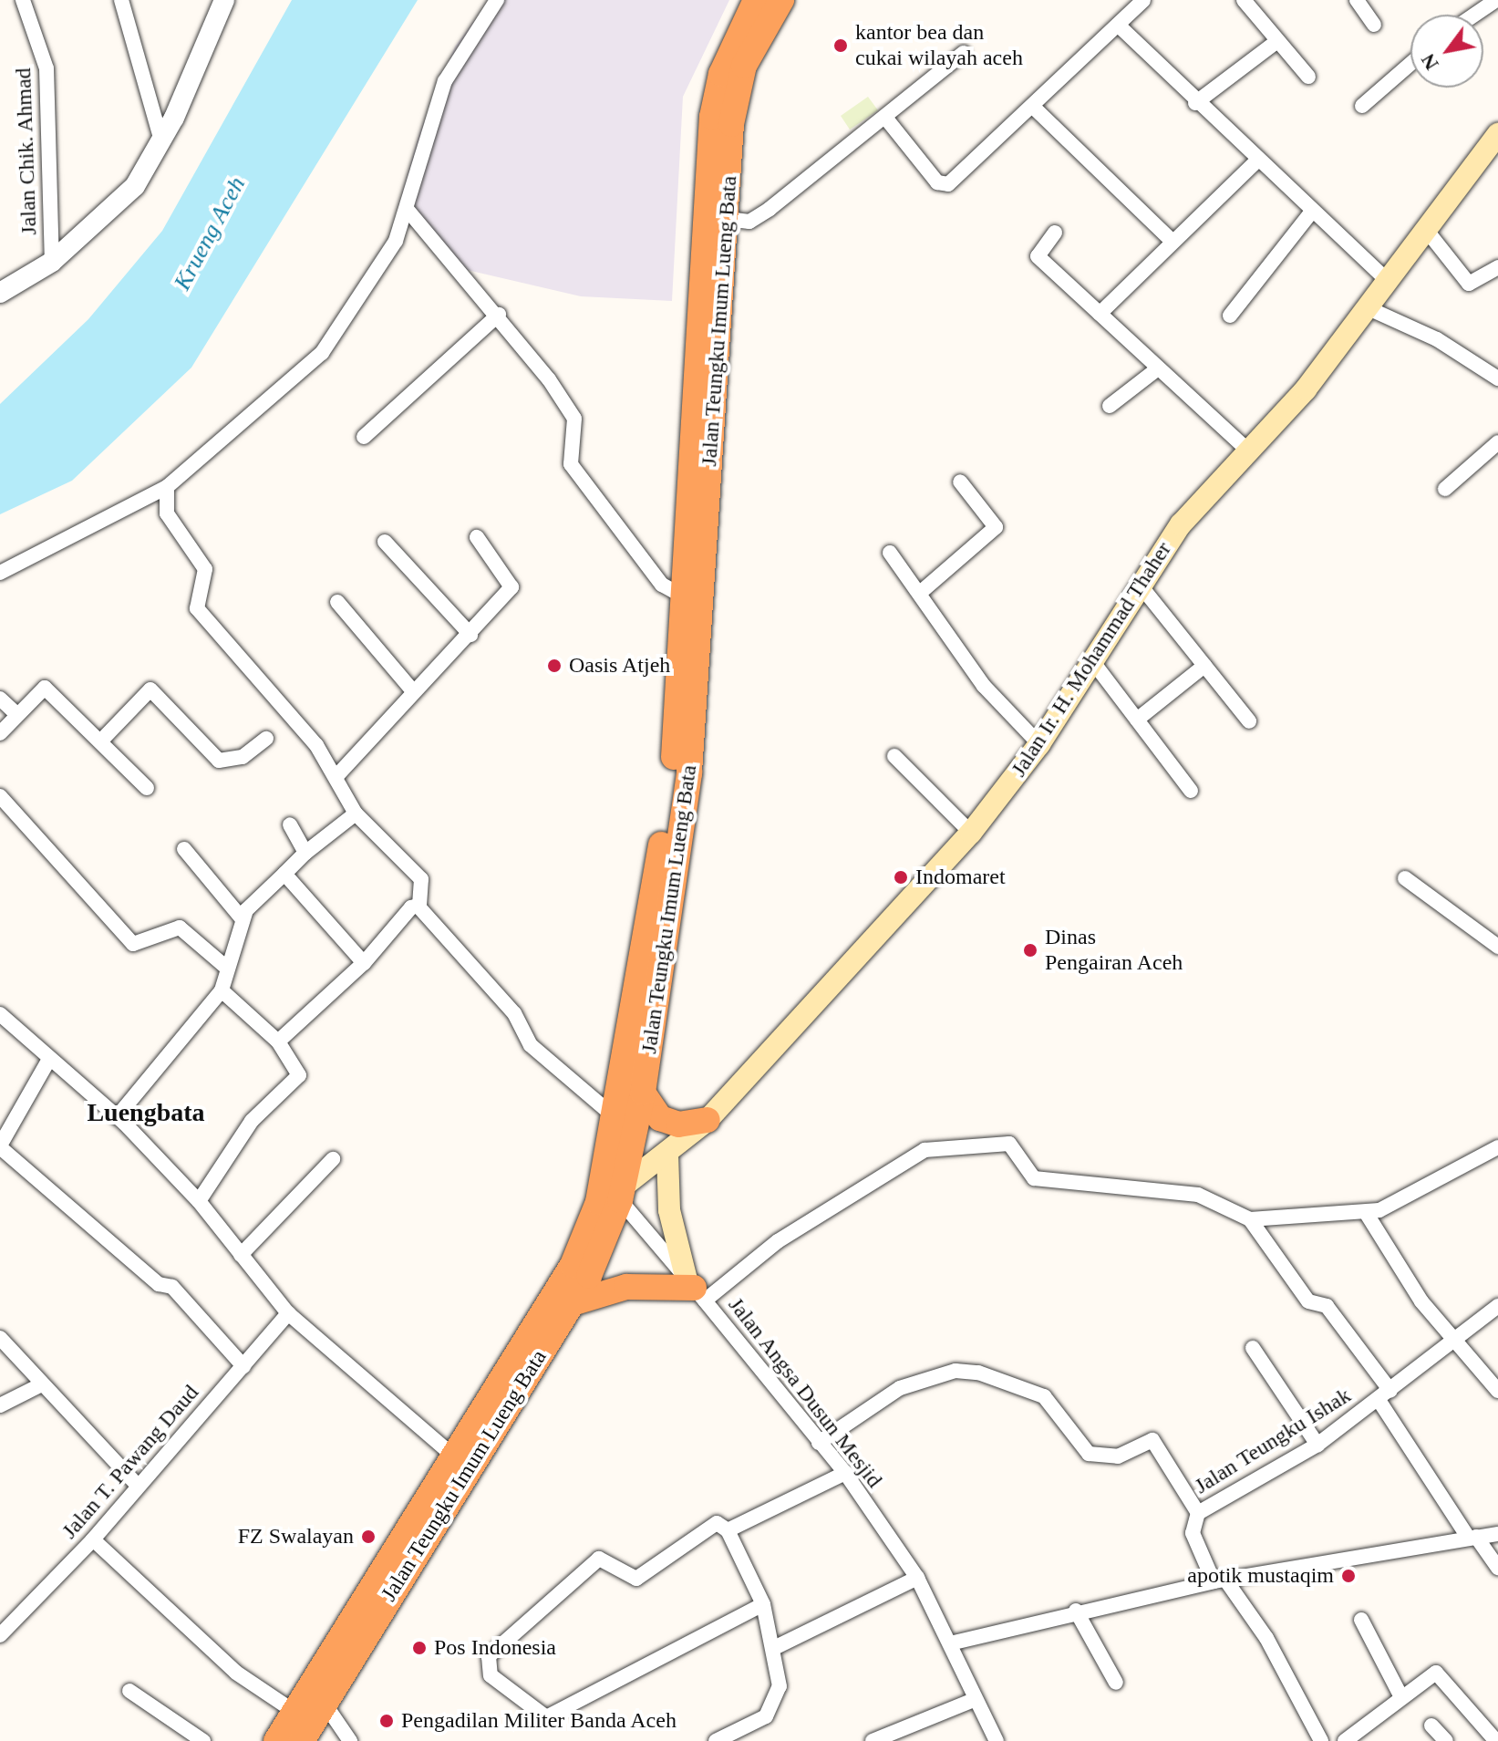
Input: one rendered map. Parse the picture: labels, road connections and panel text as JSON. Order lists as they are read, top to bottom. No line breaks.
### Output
{"streets":{"highway":["Jalan Teungku Imum Lueng Bata"],"main road":["Jalan Ir. H. Mohammad Thaher"],"street":["Jalan Chik. Ahmad","Jalan Angsa Dusun Mesjid","Jalan Teungku Ishak","Jalan T. Pawang Daud"]},"crossings":[["Jalan Teungku Imum Lueng Bata","Jalan Ir. H. Mohammad Thaher"],["Jalan Teungku Imum Lueng Bata","Jalan Angsa Dusun Mesjid"],["Jalan Ir. H. Mohammad Thaher","Jalan Angsa Dusun Mesjid"]],"districts":["Luengbata"],"water":["Krueng Aceh"],"places":["kantor bea dan cukai wilayah aceh","Oasis Atjeh","Indomaret","Dinas Pengairan Aceh","FZ Swalayan","apotik mustaqim","Pos Indonesia","Pengadilan Militer Banda Aceh"],"north":"bottom left"}
